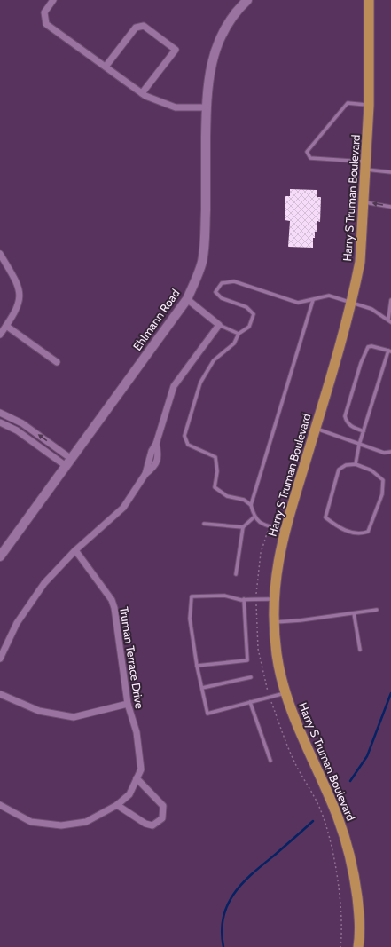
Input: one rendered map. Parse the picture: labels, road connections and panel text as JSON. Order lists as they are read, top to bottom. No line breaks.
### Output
{"streets":{"main road":["Harry S Truman Boulevard"],"street":["Ehlmann Road","Truman Terrace Drive"]}}
